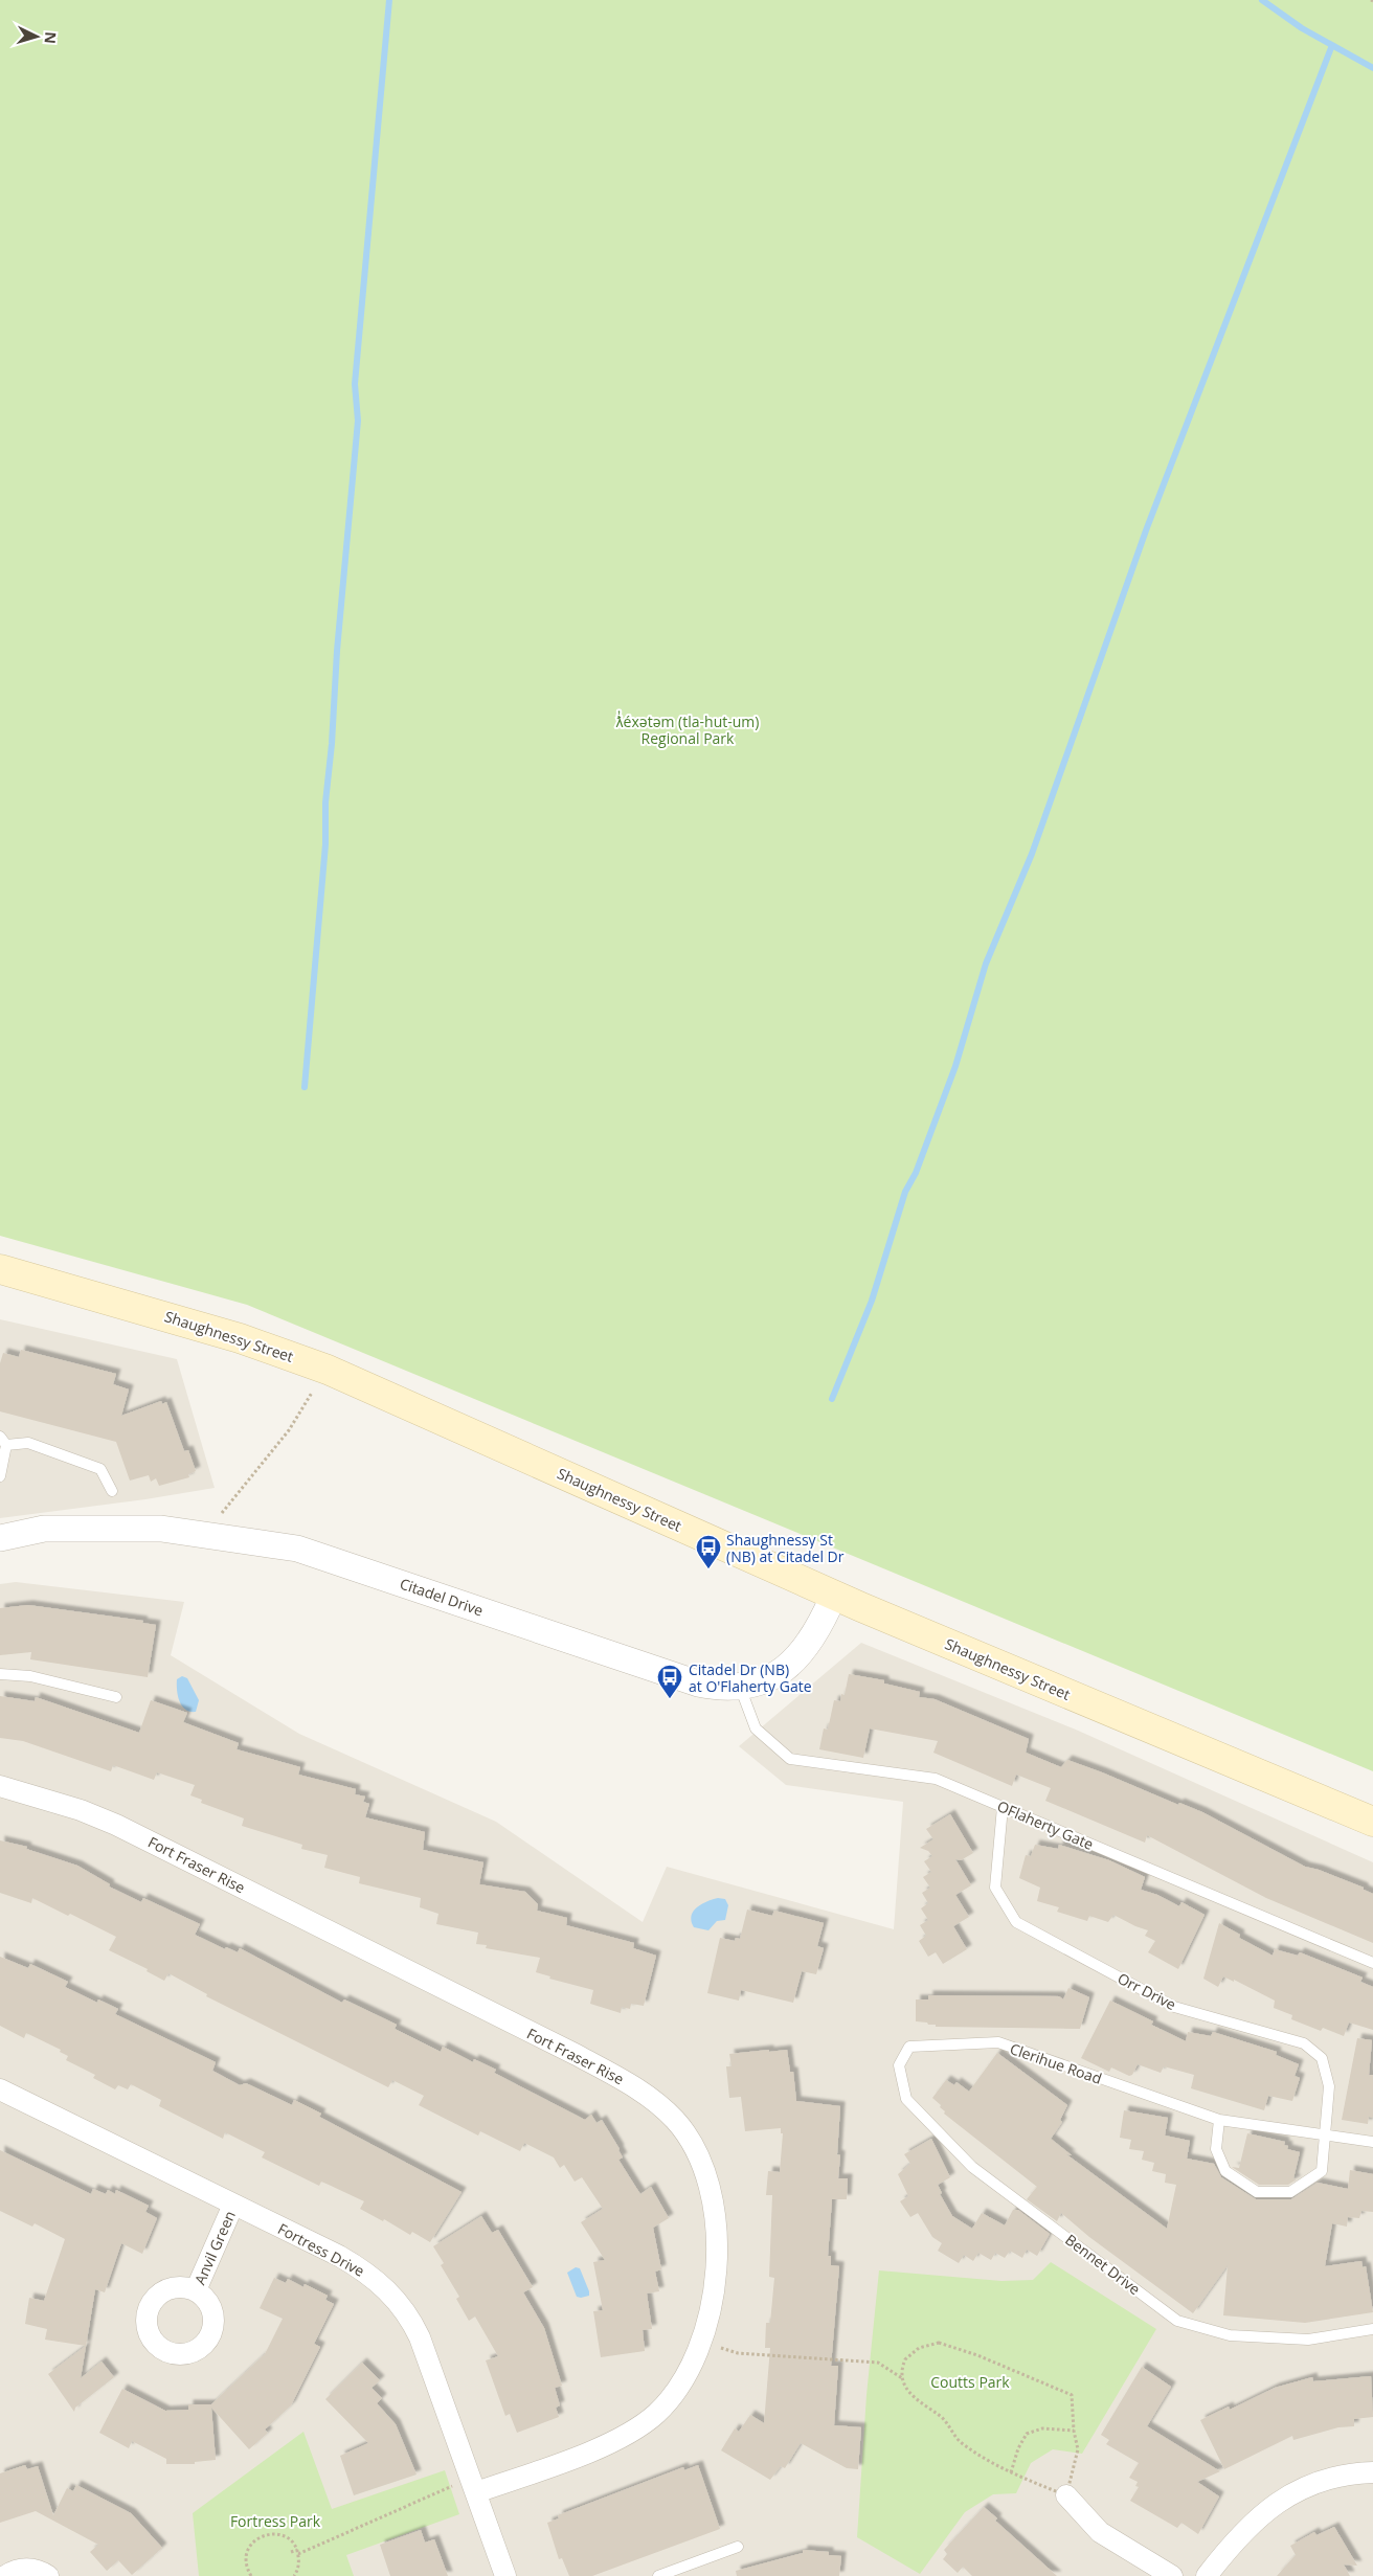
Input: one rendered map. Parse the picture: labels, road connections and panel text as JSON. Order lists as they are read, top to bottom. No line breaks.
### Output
{"streets":{"main road":["Shaughnessy Street"],"street":["Citadel Drive","Fort Fraser Rise","Anvil Green","Fortress Drive"],"lane":["OFlaherty Gate","Orr Drive","Clerihue Road","Bennet Drive"]},"crossings":[["Shaughnessy Street","Citadel Drive"],["Citadel Drive","OFlaherty Gate"],["OFlaherty Gate","Orr Drive"],["Fort Fraser Rise","Fortress Drive"],["Orr Drive","Clerihue Road"],["Clerihue Road","Bennet Drive"],["Anvil Green","Fortress Drive"]],"parks":["ƛ̓éxətəm (tla-hut-um) Regional Park","Coutts Park","Fortress Park"],"places":{"bus stop":["Shaughnessy St (NB) at Citadel Dr","Citadel Dr (NB) at O'Flaherty Gate"]},"north":"right"}
